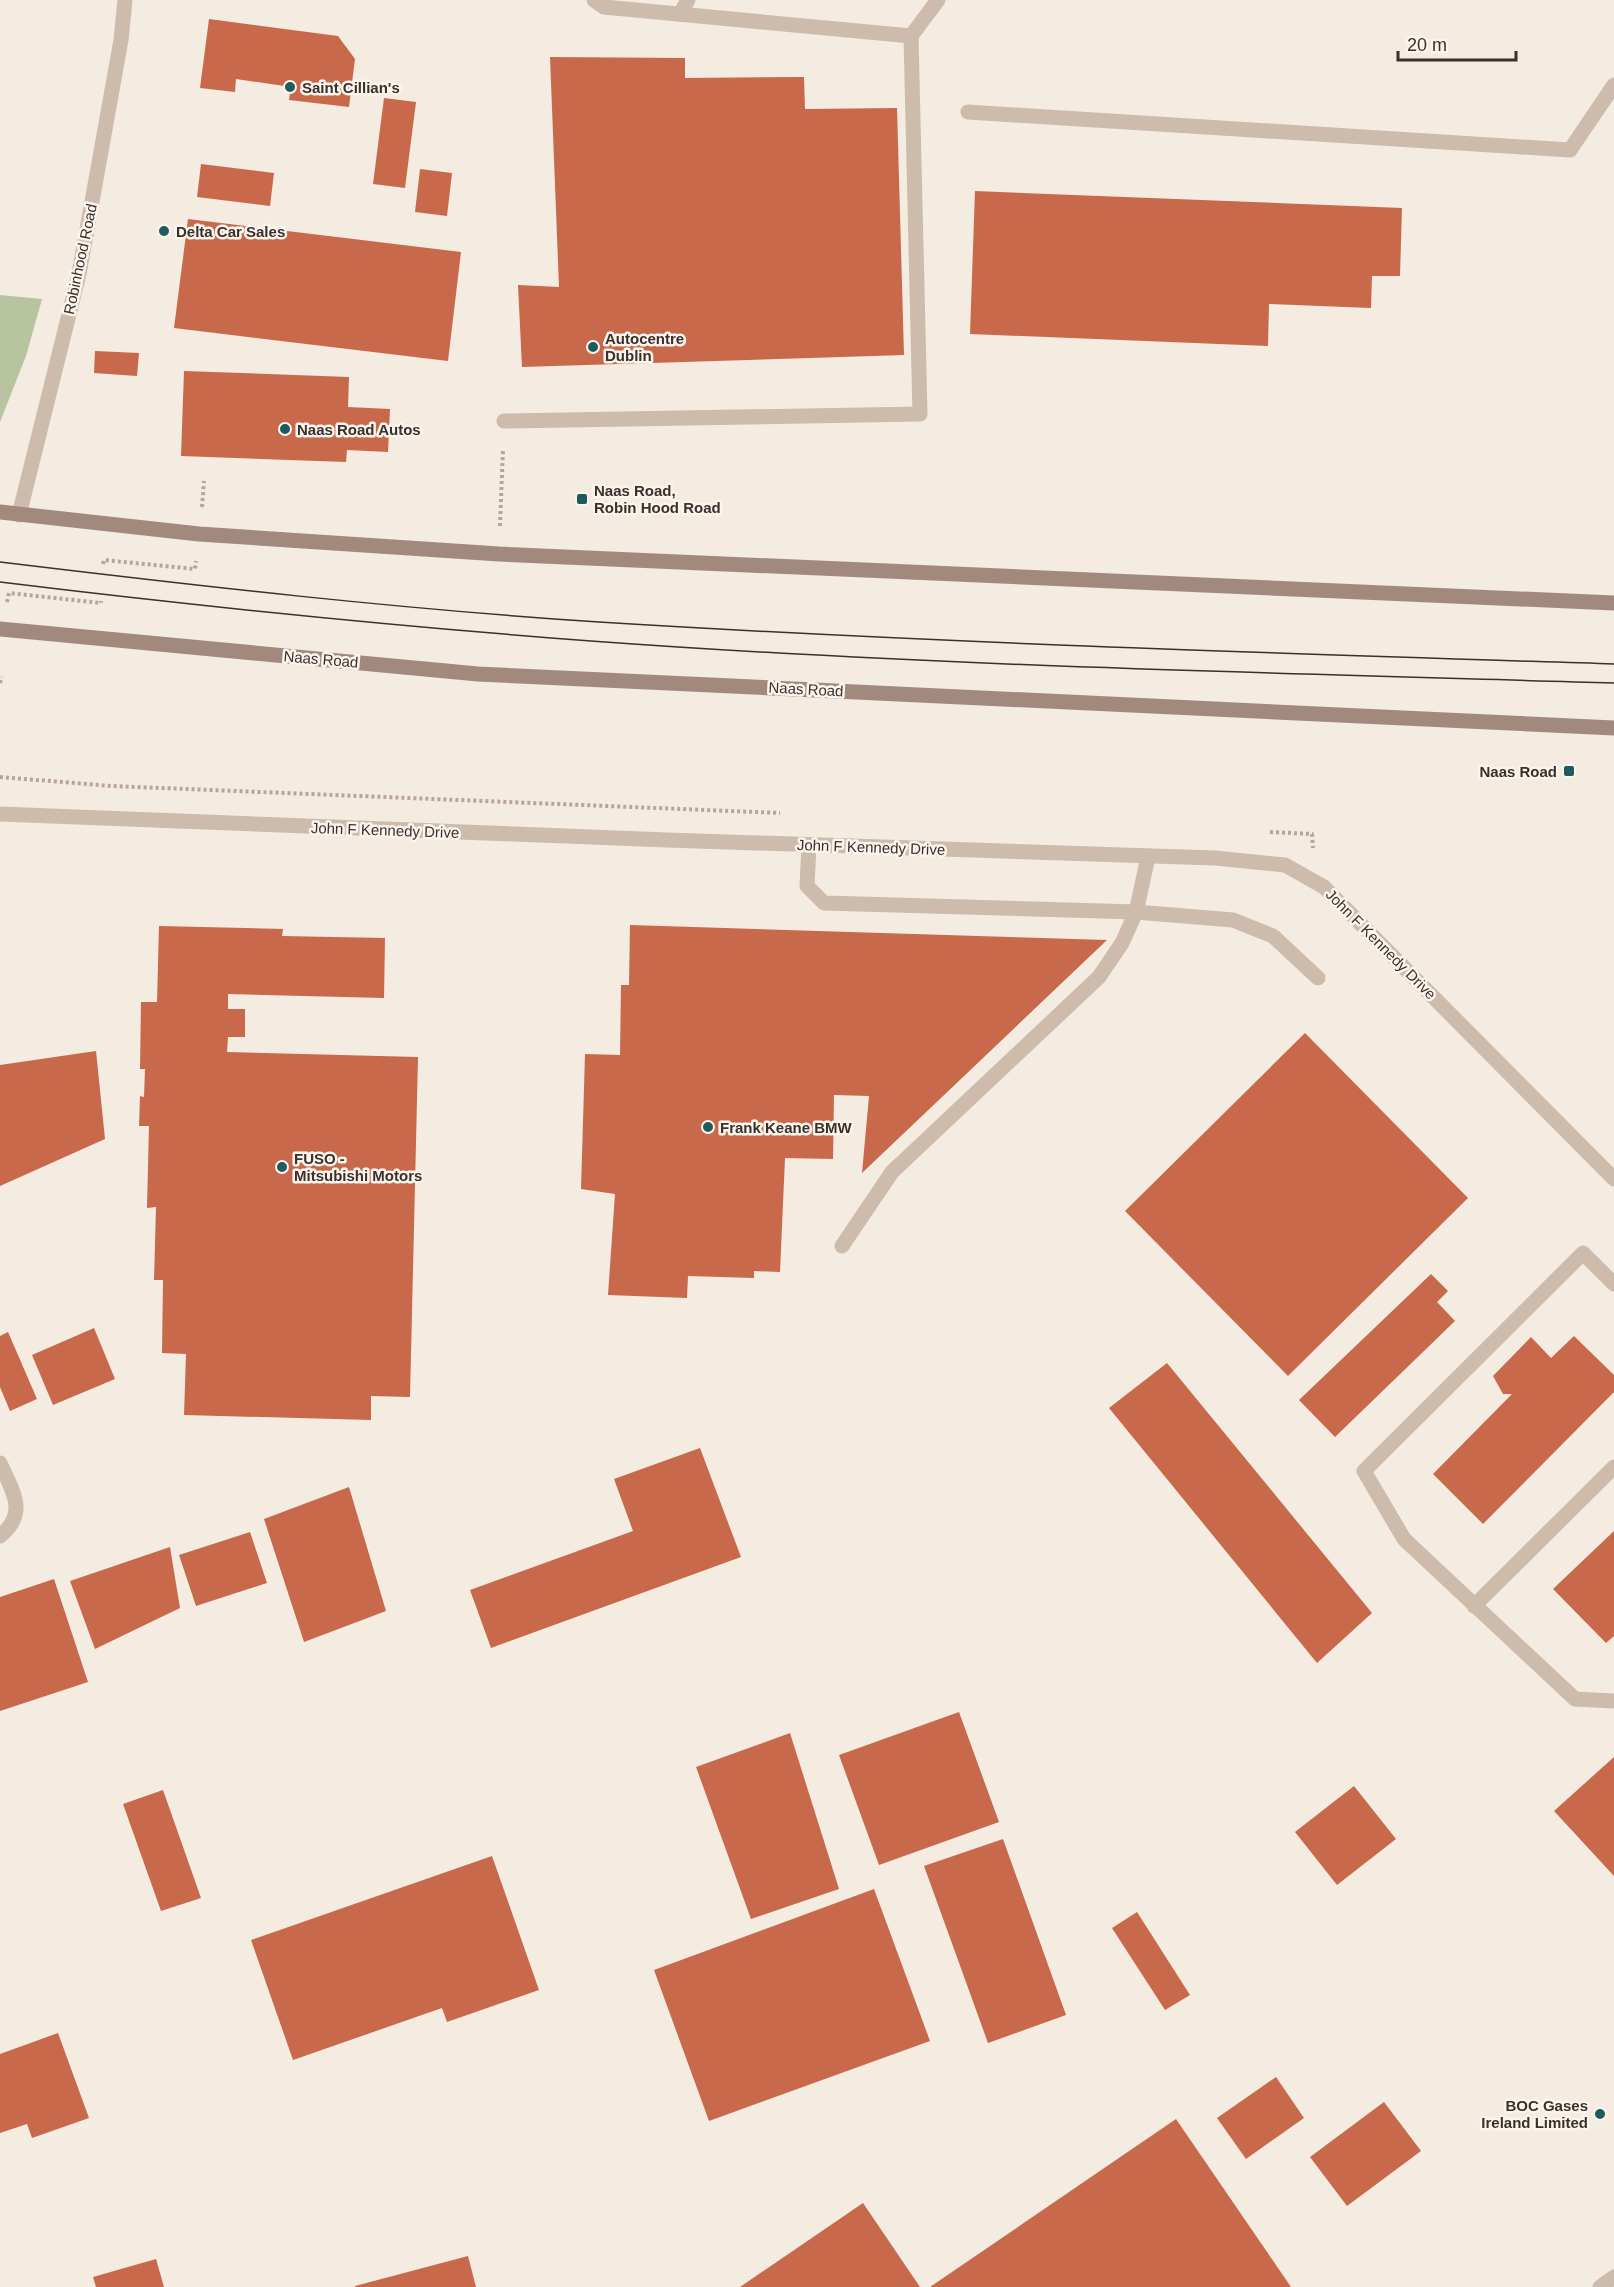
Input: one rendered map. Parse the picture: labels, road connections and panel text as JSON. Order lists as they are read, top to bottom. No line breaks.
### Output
{"streets":{"main road":["Naas Road"],"street":["Robinhood Road","John F Kennedy Drive"]},"places":{"other":["Saint Cillian's","Delta Car Sales","Autocentre Dublin","Naas Road Autos","Frank Keane BMW","FUSO - Mitsubishi Motors","BOC Gases Ireland Limited"],"transit":["Naas Road, Robin Hood Road","Naas Road"]},"scale_bar":"20 m"}
